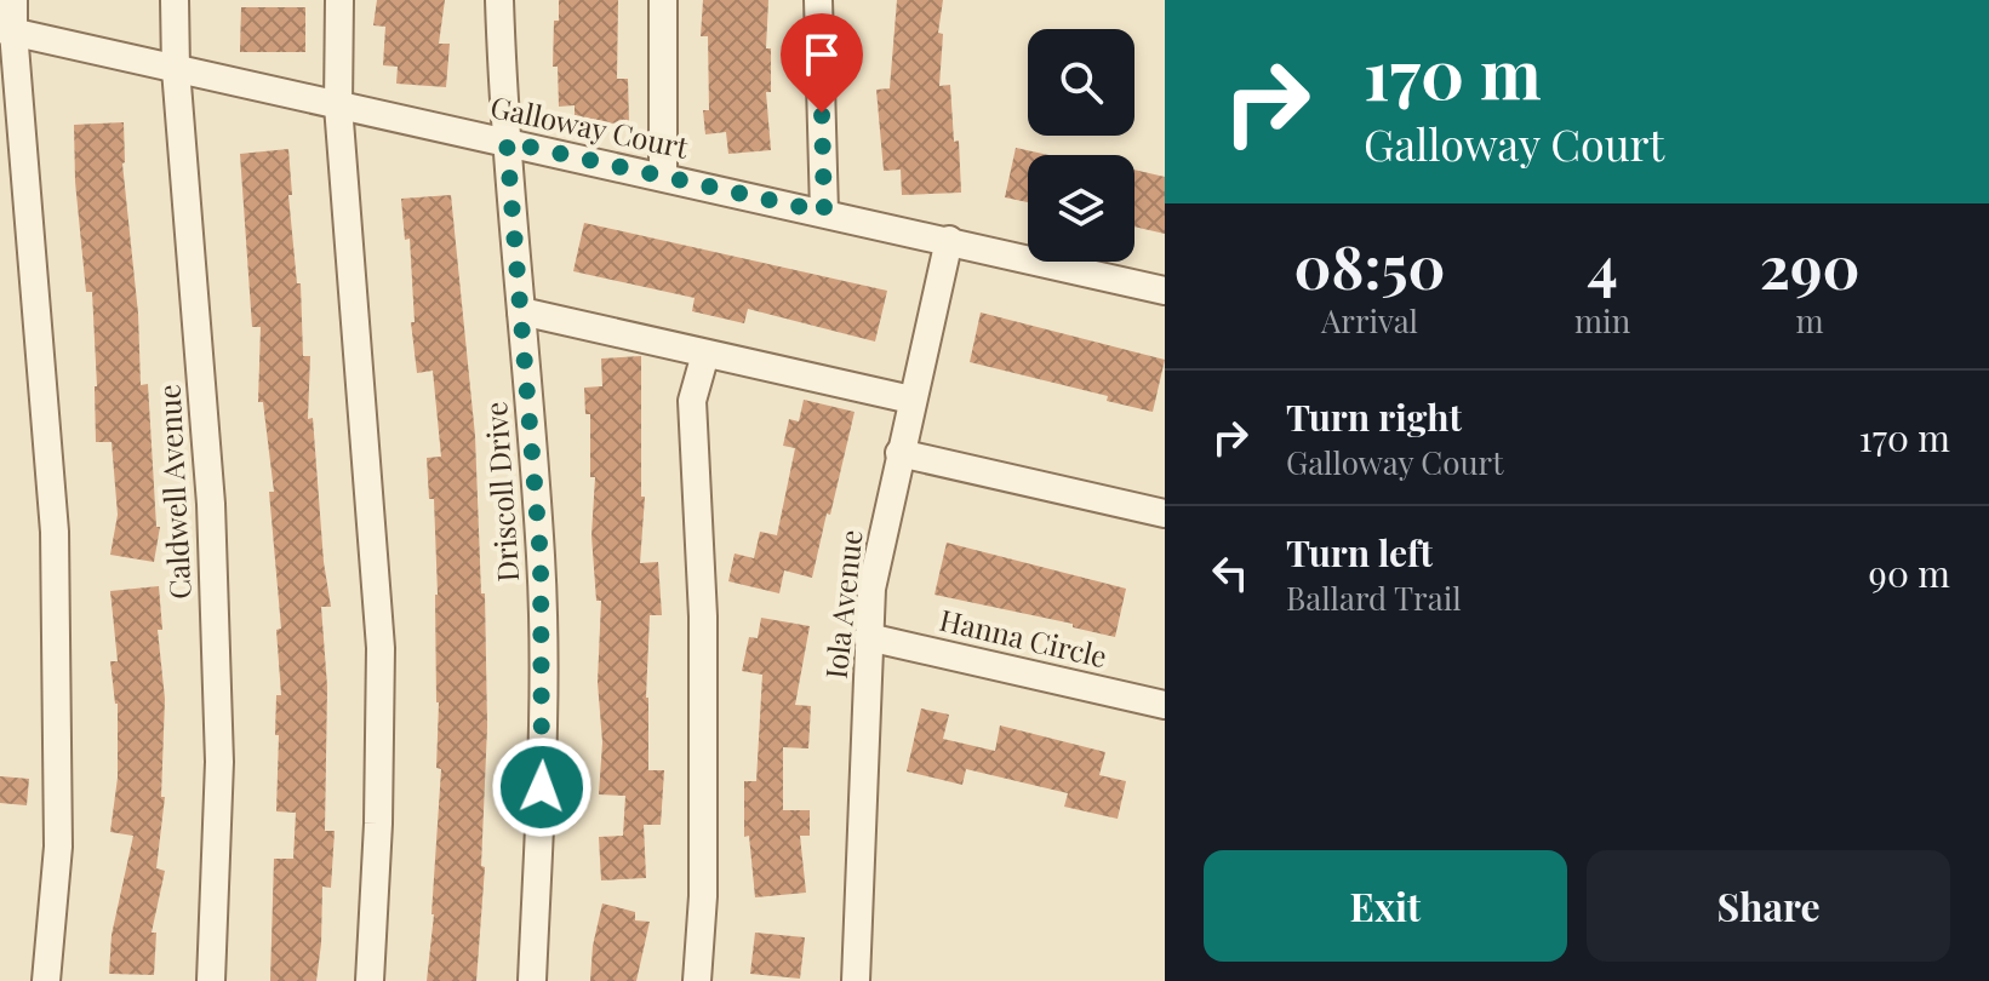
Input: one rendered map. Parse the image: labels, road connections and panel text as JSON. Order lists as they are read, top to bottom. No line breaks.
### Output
{"streets":{"street":["Galloway Court","Caldwell Avenue","Driscoll Drive","Iola Avenue","Hanna Circle"]},"crossings":[["Galloway Court","Caldwell Avenue"],["Galloway Court","Driscoll Drive"],["Galloway Court","Iola Avenue"],["Iola Avenue","Hanna Circle"]],"page":{"turn":["170 m","Galloway Court"],"eta":["08:50","Arrival","4","min","290","m"],"list":[{"name":"Turn right","note":"Galloway Court","value":"170 m"},{"name":"Turn left","note":"Ballard Trail","value":"90 m"}],"buttons":["Exit","Share"]}}
